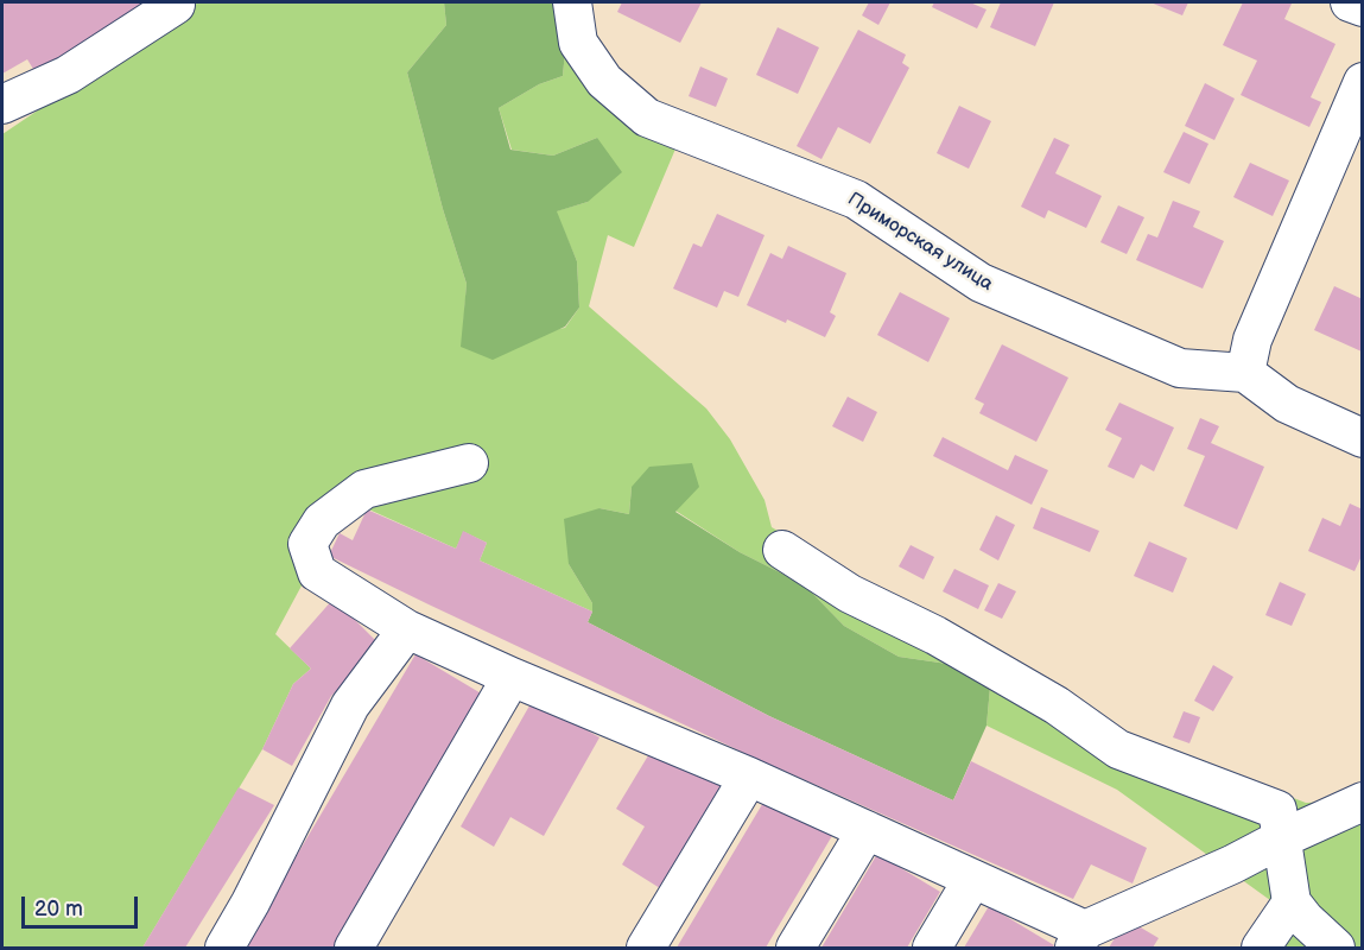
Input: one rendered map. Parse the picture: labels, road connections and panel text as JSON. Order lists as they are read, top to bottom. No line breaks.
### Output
{"streets":{"street":["Приморская улица"]},"scale_bar":"20 m"}
